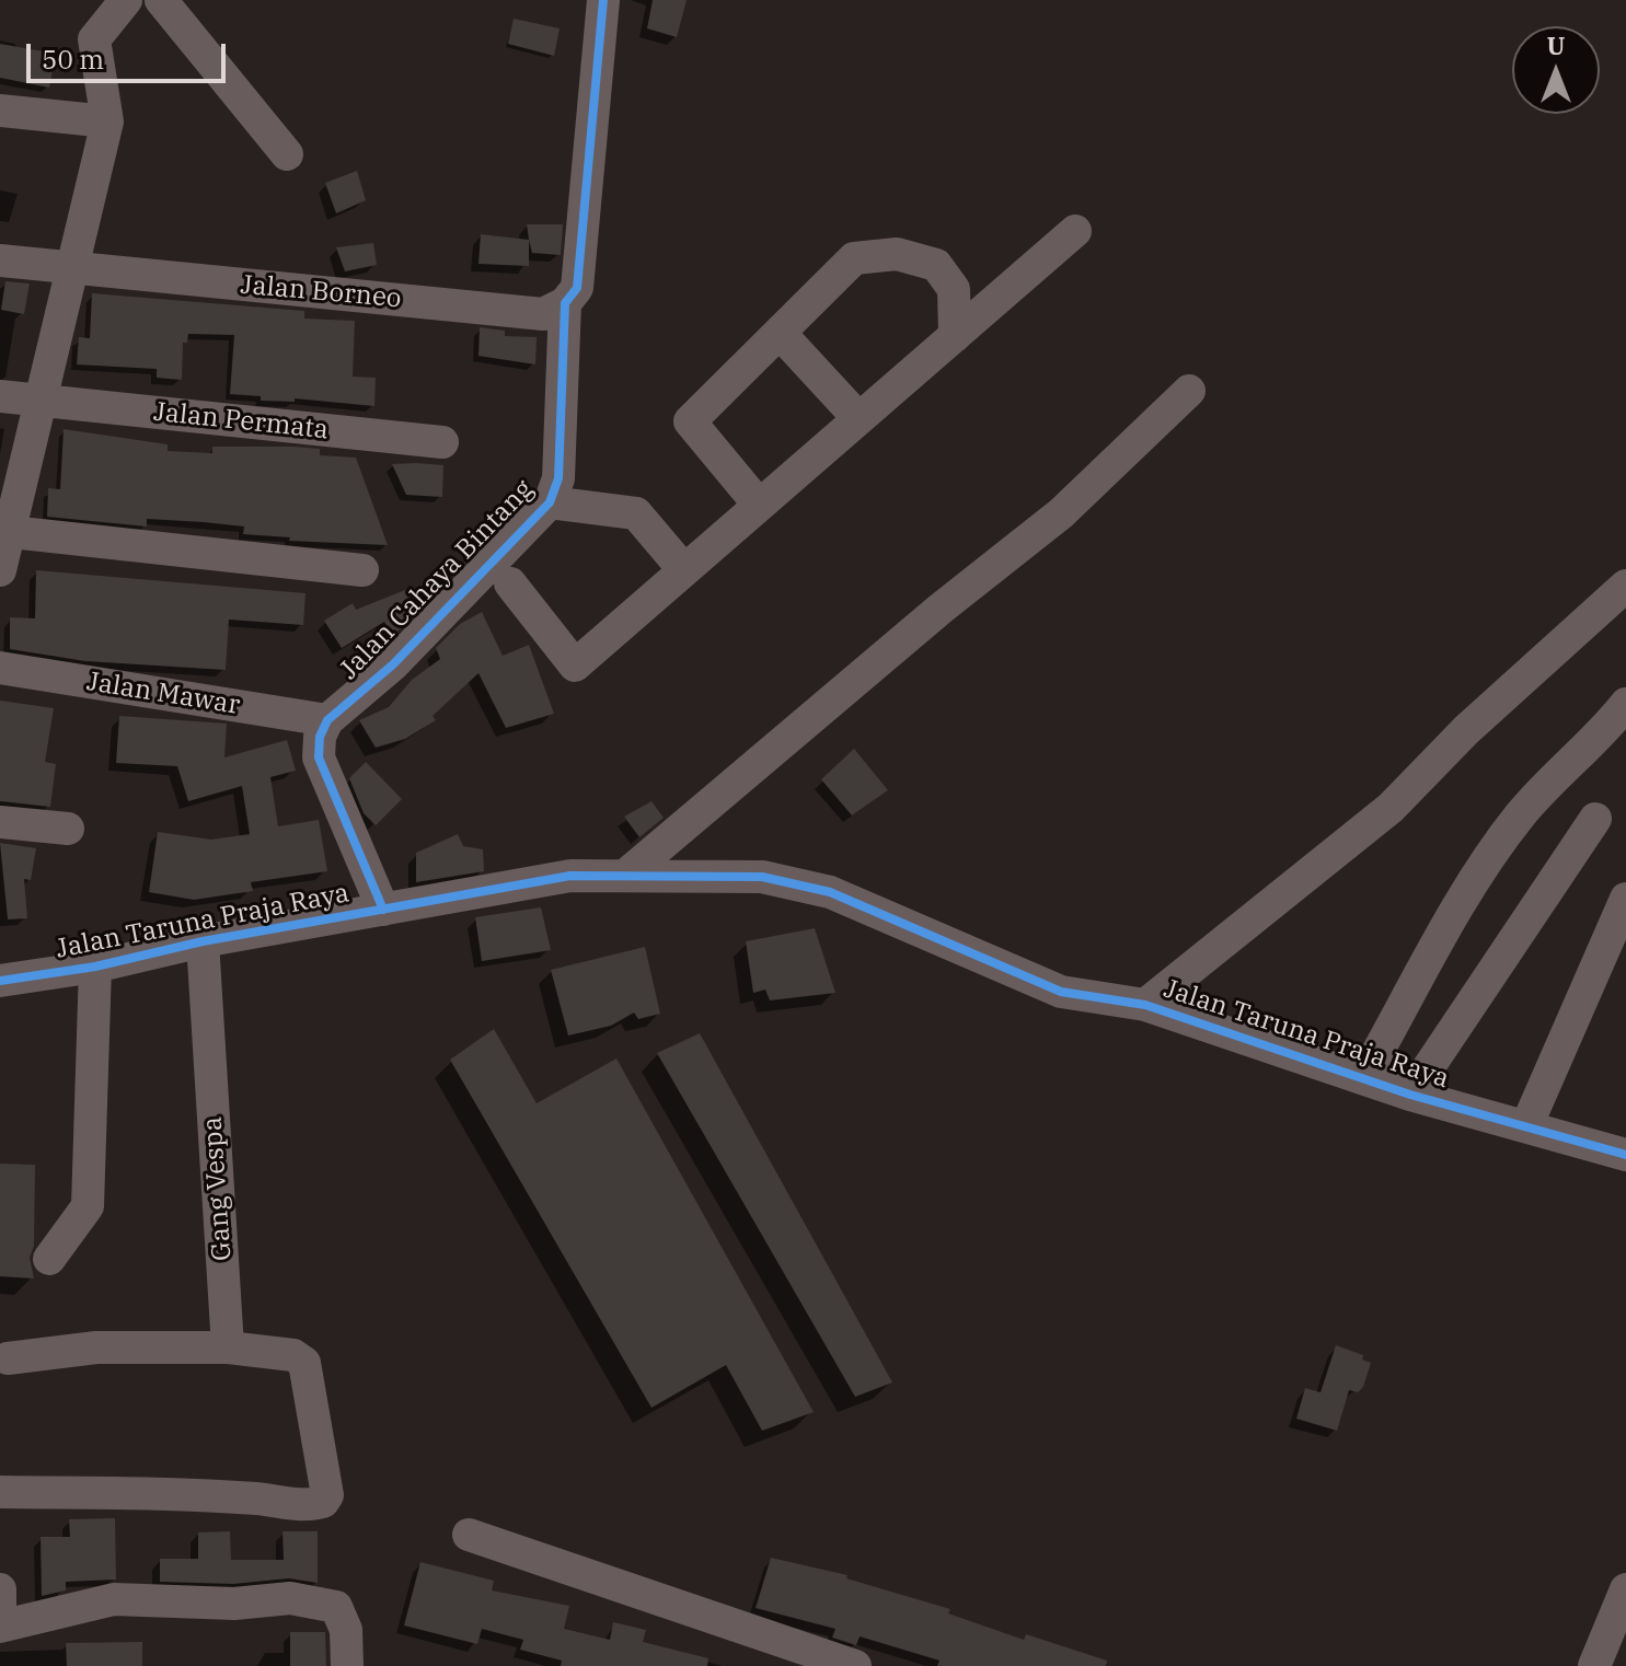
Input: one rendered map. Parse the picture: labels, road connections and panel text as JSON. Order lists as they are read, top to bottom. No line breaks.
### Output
{"streets":{"street":["Jalan Borneo","Jalan Permata","Jalan Cahaya Bintang","Jalan Mawar","Jalan Taruna Praja Raya","Gang Vespa"]},"crossings":[["Jalan Borneo","Jalan Cahaya Bintang"],["Jalan Cahaya Bintang","Jalan Mawar"],["Jalan Taruna Praja Raya","Gang Vespa"]],"scale_bar":"50 m","north":"top"}
